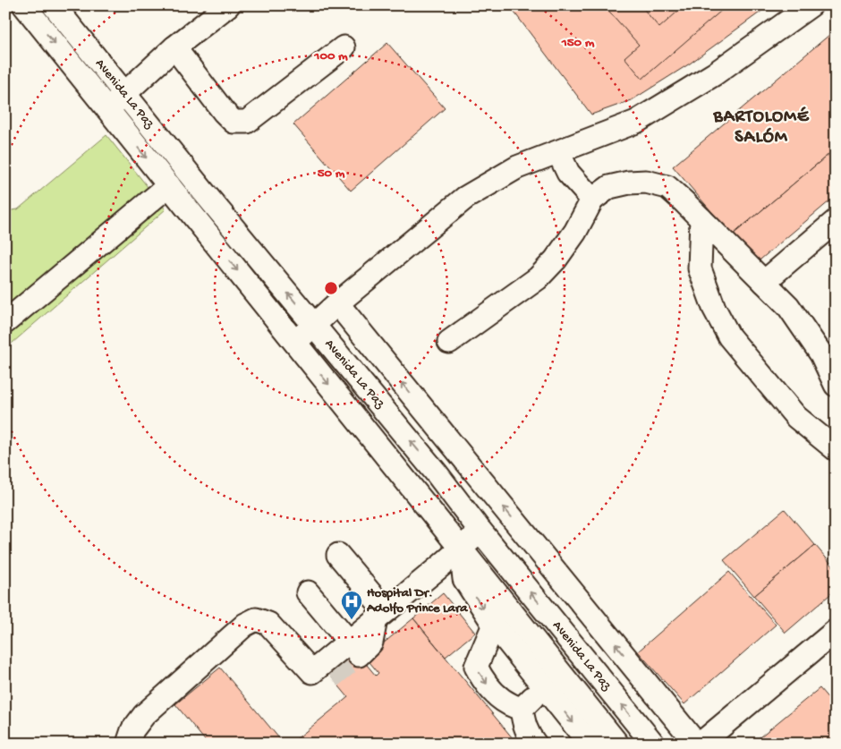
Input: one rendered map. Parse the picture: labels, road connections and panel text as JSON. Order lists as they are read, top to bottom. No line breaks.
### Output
{"streets":{"street":["Avenida La Paz"]},"districts":["BARTOLOMÉ SALÓM"],"places":{"hospital":["Hospital Dr. Adolfo Prince Lara"]},"rings":["150 m","100 m","50 m"]}
